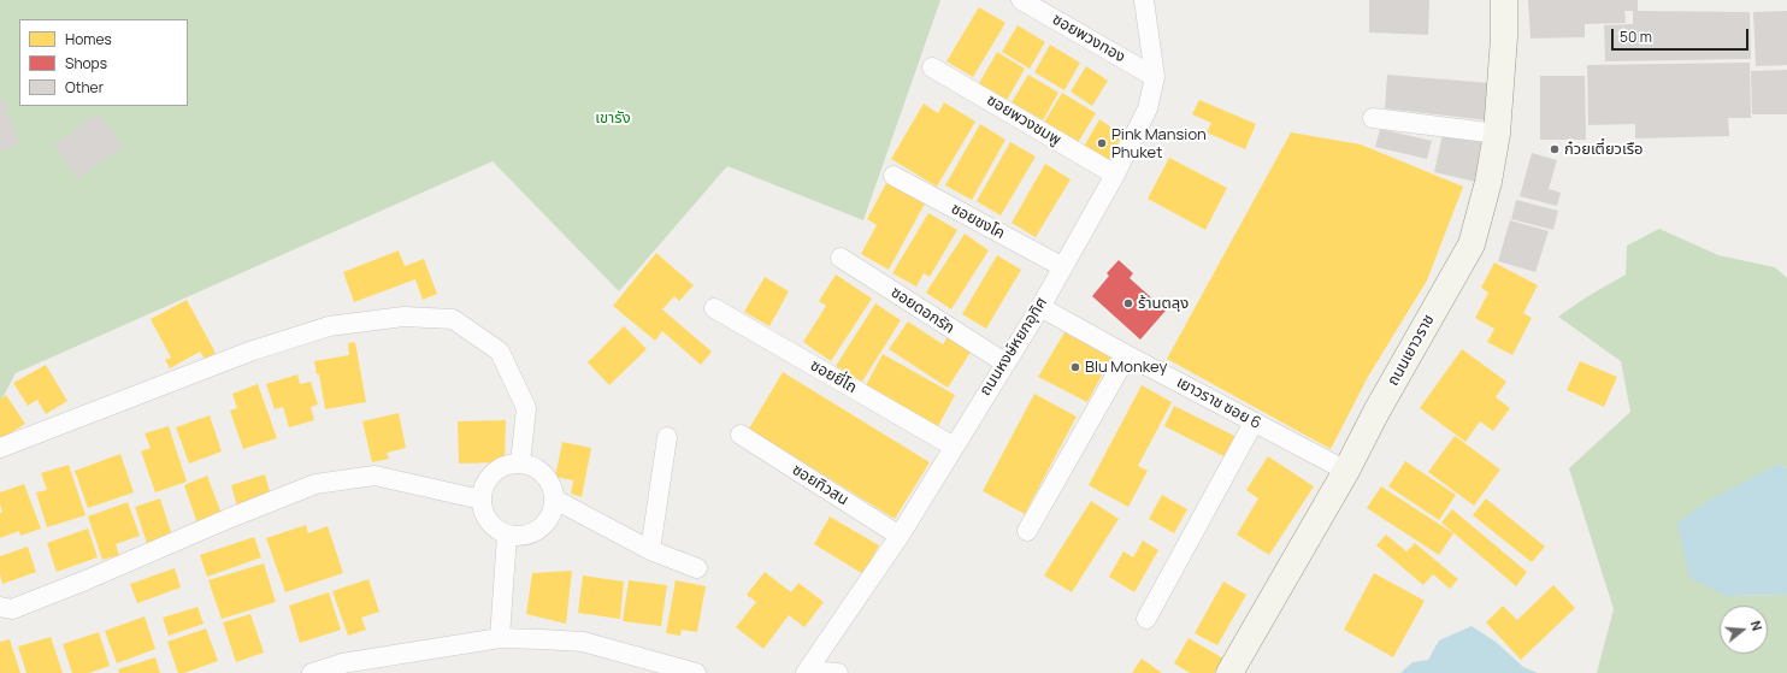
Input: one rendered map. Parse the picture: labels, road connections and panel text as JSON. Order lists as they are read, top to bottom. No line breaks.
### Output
{"streets":{"main road":["ถนนเยาวราช"],"street":["ซอยพวงทอง","ซอยพวงชมพู","ซอยชงโค","ซอยดอกรัก","ถนนหงษ์หยกอุทิศ","ซอยยี่โถ","เยาวราช ซอย 6","ซอยทิวสน"]},"crossings":[["ซอยพวงทอง","ถนนหงษ์หยกอุทิศ"],["ซอยพวงชมพู","ถนนหงษ์หยกอุทิศ"],["ซอยชงโค","ถนนหงษ์หยกอุทิศ"],["ซอยดอกรัก","ถนนหงษ์หยกอุทิศ"],["ถนนหงษ์หยกอุทิศ","ซอยยี่โถ"],["ถนนหงษ์หยกอุทิศ","เยาวราช ซอย 6"],["ถนนหงษ์หยกอุทิศ","ซอยทิวสน"],["ถนนเยาวราช","เยาวราช ซอย 6"]],"parks":["เขารัง"],"places":["Pink Mansion Phuket","ก๋วยเตี๋ยวเรือ","ร้านตลุง","Blu Monkey"],"legend":["Homes","Shops","Other"],"scale_bar":"50 m","north":"right"}
